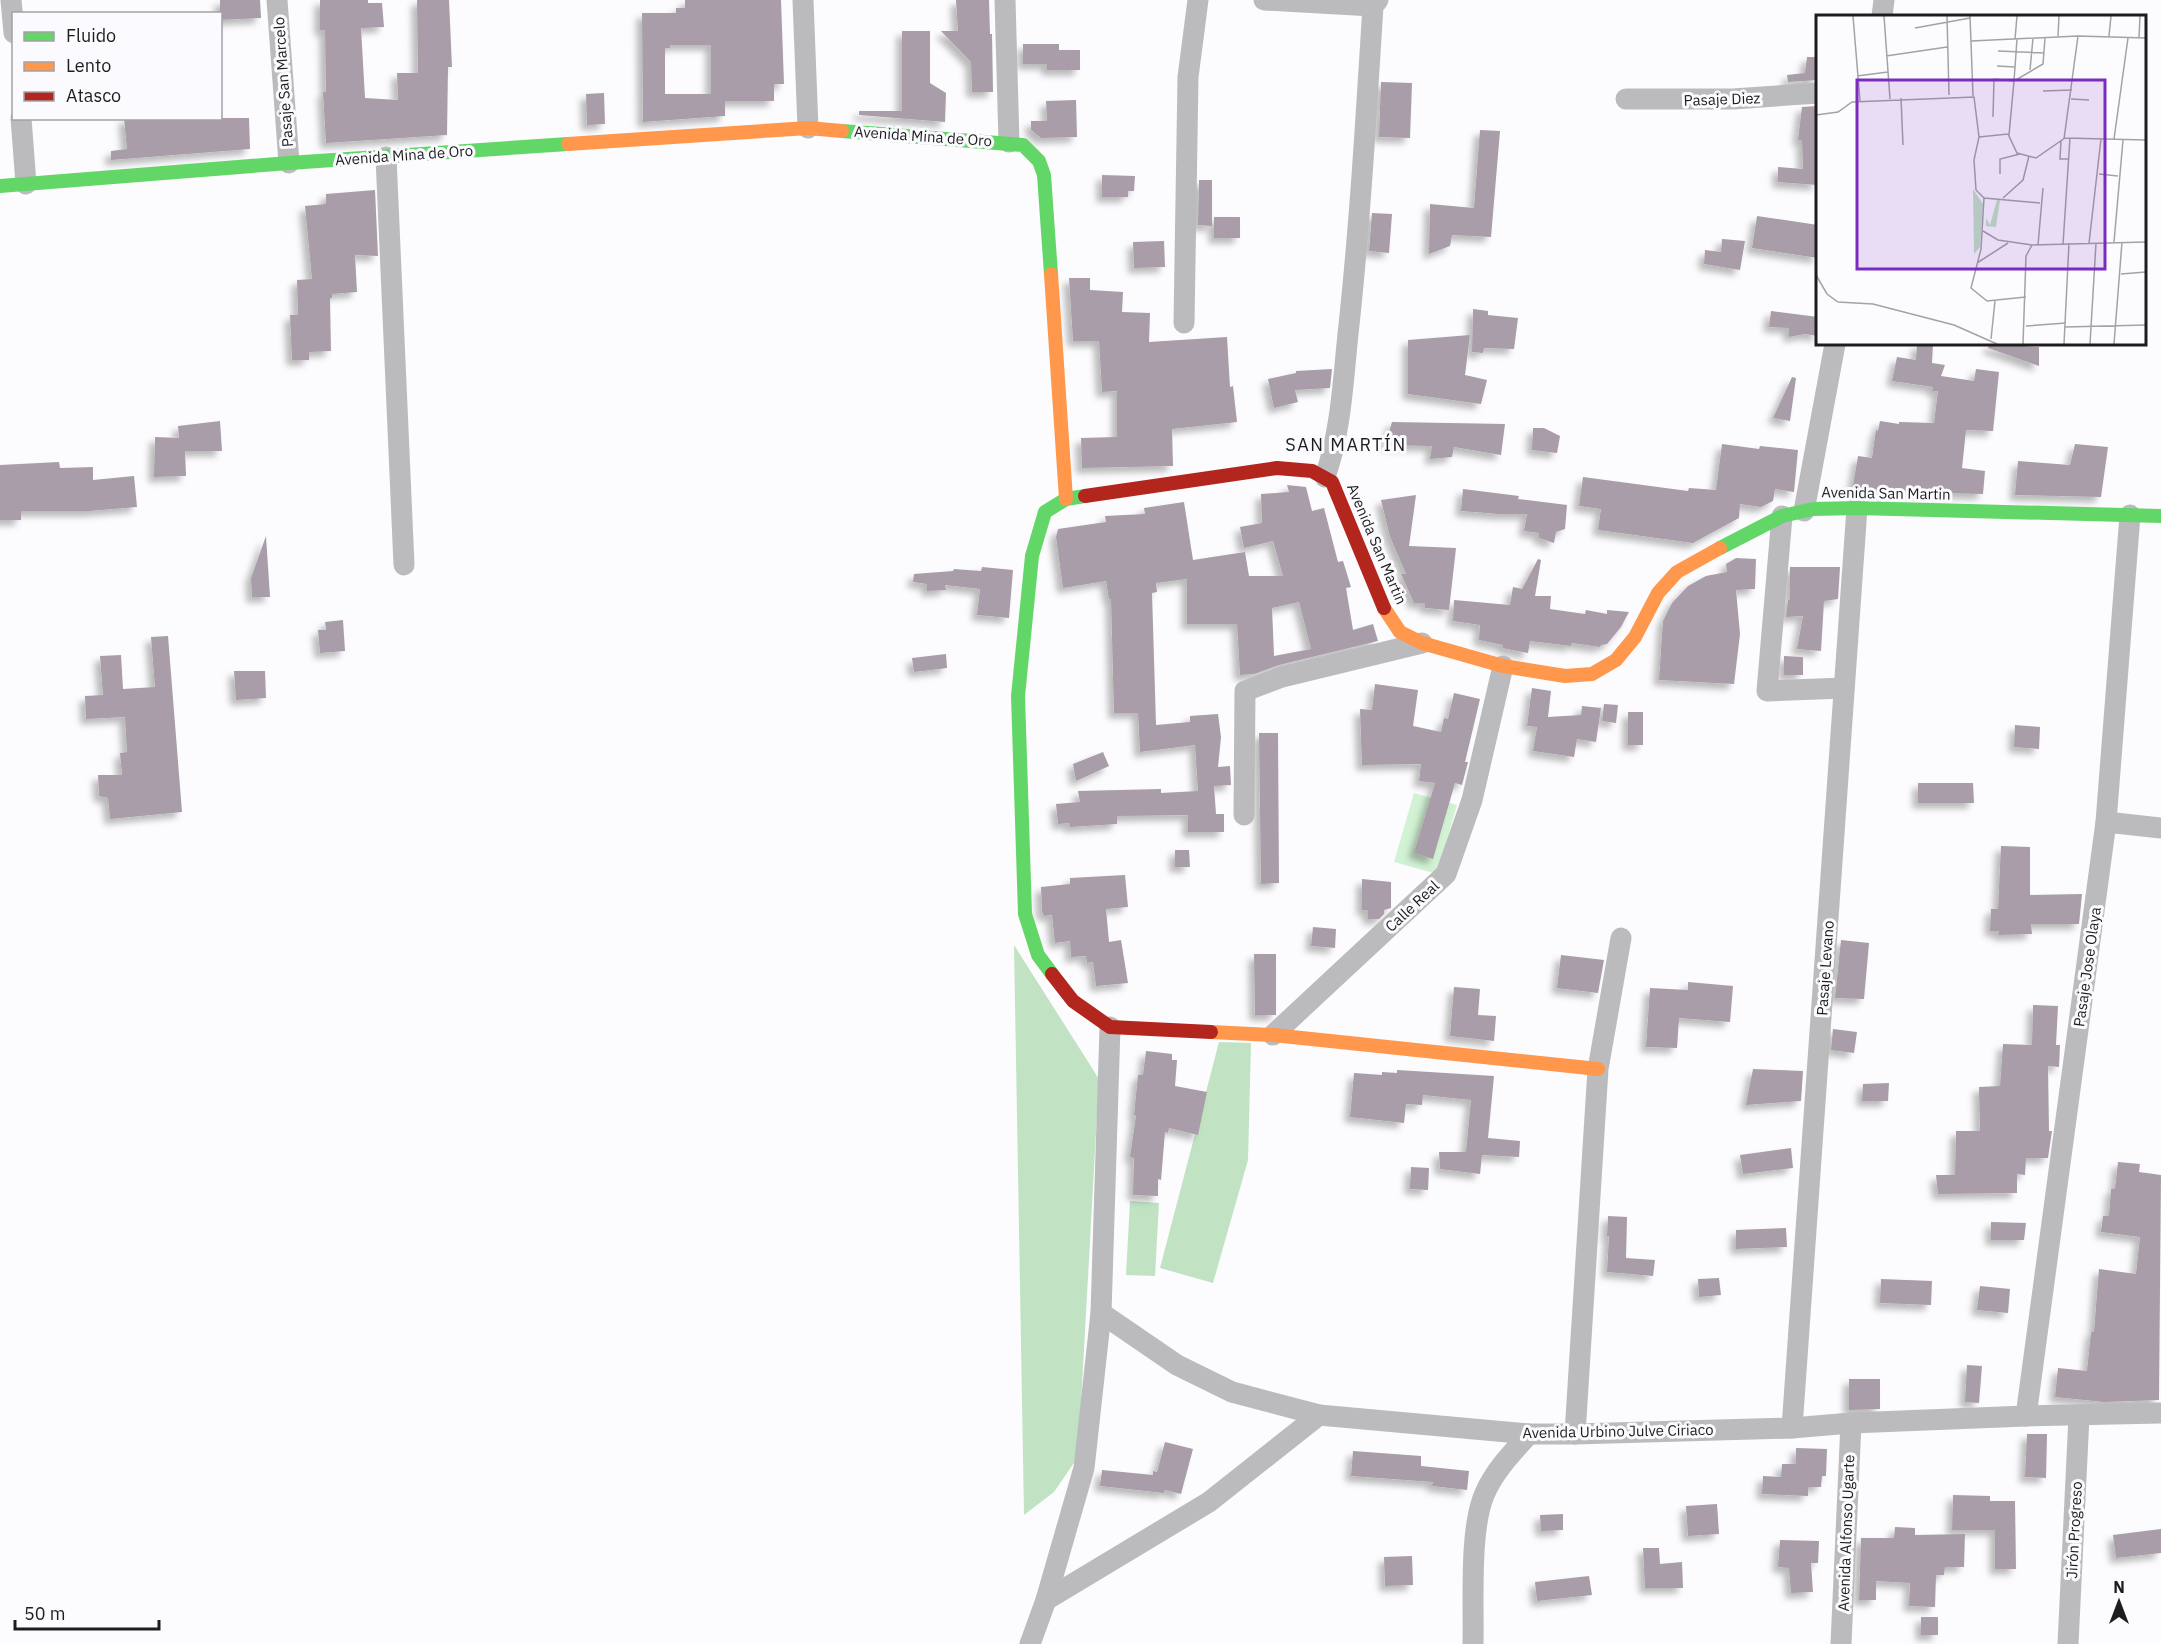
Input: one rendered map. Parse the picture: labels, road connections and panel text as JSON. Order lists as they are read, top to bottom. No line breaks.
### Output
{"streets":{"street":["Pasaje San Marcelo","Pasaje Diez","Avenida Mina de Oro","Avenida San Martin","Calle Real","Pasaje Jose Olaya","Pasaje Levano","Avenida Urbino Julve Ciriaco","Jirón Progreso","Avenida Alfonso Ugarte"]},"crossings":[["Pasaje San Marcelo","Avenida Mina de Oro"],["Avenida Mina de Oro","Avenida San Martin"],["Avenida San Martin","Calle Real"],["Avenida San Martin","Pasaje Jose Olaya"],["Avenida San Martin","Pasaje Levano"],["Pasaje Jose Olaya","Avenida Urbino Julve Ciriaco"],["Pasaje Levano","Avenida Urbino Julve Ciriaco"],["Avenida Urbino Julve Ciriaco","Jirón Progreso"],["Avenida Urbino Julve Ciriaco","Avenida Alfonso Ugarte"]],"districts":["SAN MARTÍN"],"legend":["Fluido","Lento","Atasco"],"scale_bar":"50 m","north":"top"}
